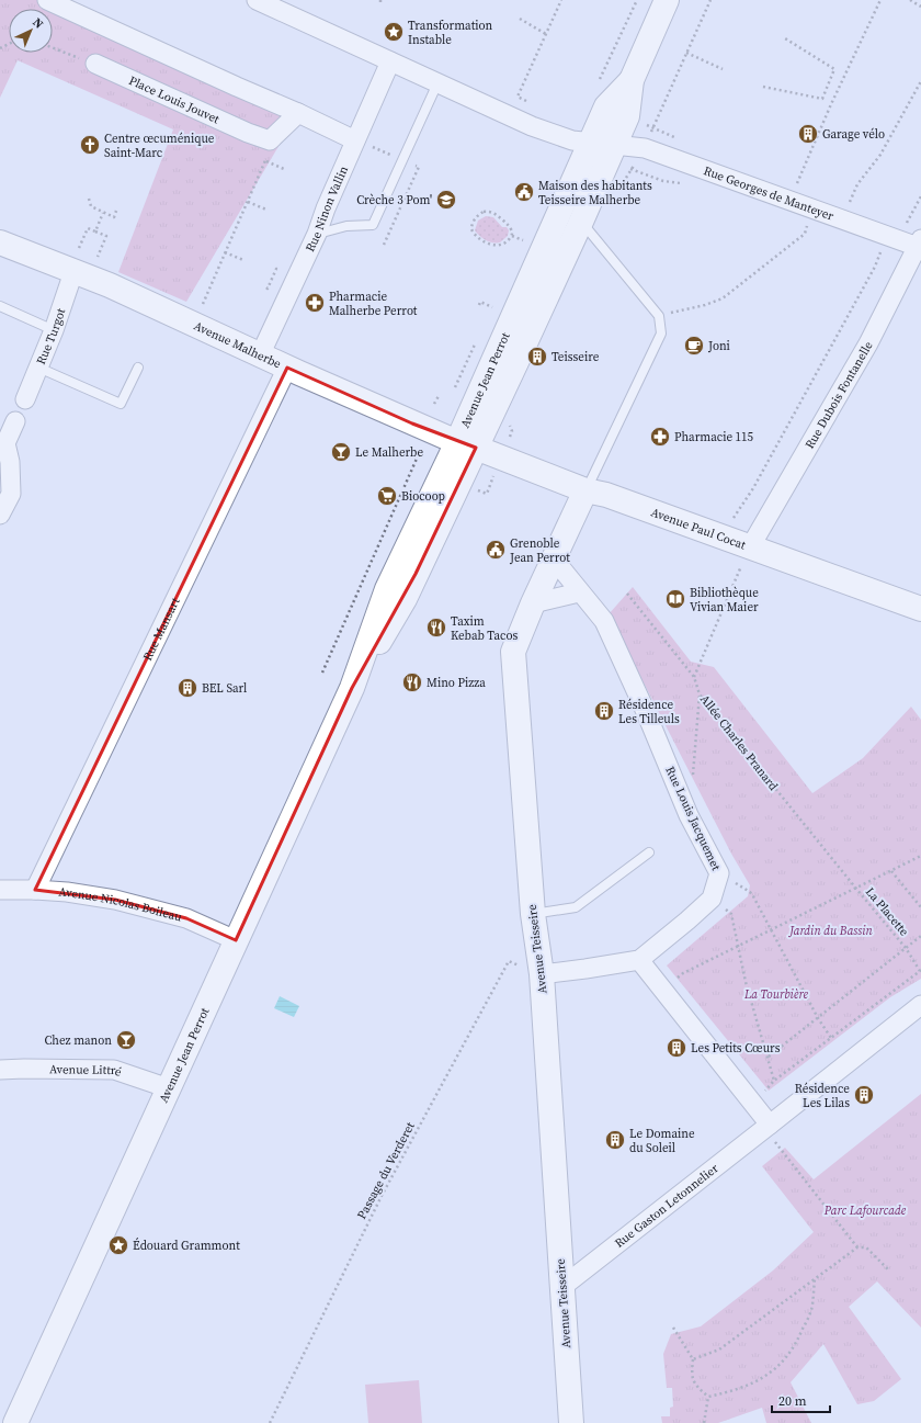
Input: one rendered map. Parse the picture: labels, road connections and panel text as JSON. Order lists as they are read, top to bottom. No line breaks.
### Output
{"streets":{"main road":["Avenue Malherbe","Avenue Jean Perrot","Avenue Paul Cocat","Avenue Teisseire"],"street":["Place Louis Jouvet","Rue Georges de Manteyer","Rue Ninon Vallin","Rue Turgot","Rue Dubois Fontanelle","Rue Mansart","Rue Louis Jacquemet","Avenue Nicolas Boileau","Avenue Littré","Rue Gaston Letonnelier"],"path":["Allée Charles Pranard","La Placette","Passage du Verderet"]},"crossings":[["Rue Georges de Manteyer","Avenue Jean Perrot"],["Rue Georges de Manteyer","Rue Dubois Fontanelle"],["Rue Ninon Vallin","Avenue Malherbe"],["Rue Turgot","Avenue Malherbe"],["Avenue Malherbe","Avenue Jean Perrot"],["Avenue Malherbe","Avenue Paul Cocat"],["Avenue Malherbe","Rue Mansart"],["Avenue Jean Perrot","Avenue Paul Cocat"],["Avenue Jean Perrot","Avenue Nicolas Boileau"],["Avenue Jean Perrot","Avenue Littré"],["Rue Dubois Fontanelle","Avenue Paul Cocat"],["Avenue Paul Cocat","Avenue Teisseire"],["Rue Mansart","Avenue Nicolas Boileau"],["Allée Charles Pranard","La Placette"],["Rue Louis Jacquemet","Avenue Teisseire"],["Avenue Teisseire","Passage du Verderet"],["Avenue Teisseire","Rue Gaston Letonnelier"]],"parks":["Jardin du Bassin","La Tourbière","Parc Lafourcade"],"places":{"place":["Transformation Instable","Édouard Grammont"],"building":["Garage vélo","Teisseire","BEL Sarl","Résidence Les Tilleuls","Les Petits Cœurs","Résidence Les Lilas","Le Domaine du Soleil"],"church":["Centre œcuménique Saint-Marc"],"public building":["Maison des habitants Teisseire Malherbe","Grenoble Jean Perrot"],"school or university":["Crèche 3 Pom'"],"pharmacy":["Pharmacie Malherbe Perrot","Pharmacie 115"],"cafe":["Joni"],"bar":["Le Malherbe","Chez manon"],"supermarket":["Biocoop"],"library":["Bibliothèque Vivian Maier"],"restaurant":["Taxim Kebab Tacos","Mino Pizza"]},"scale_bar":"20 m","north":"top right"}
